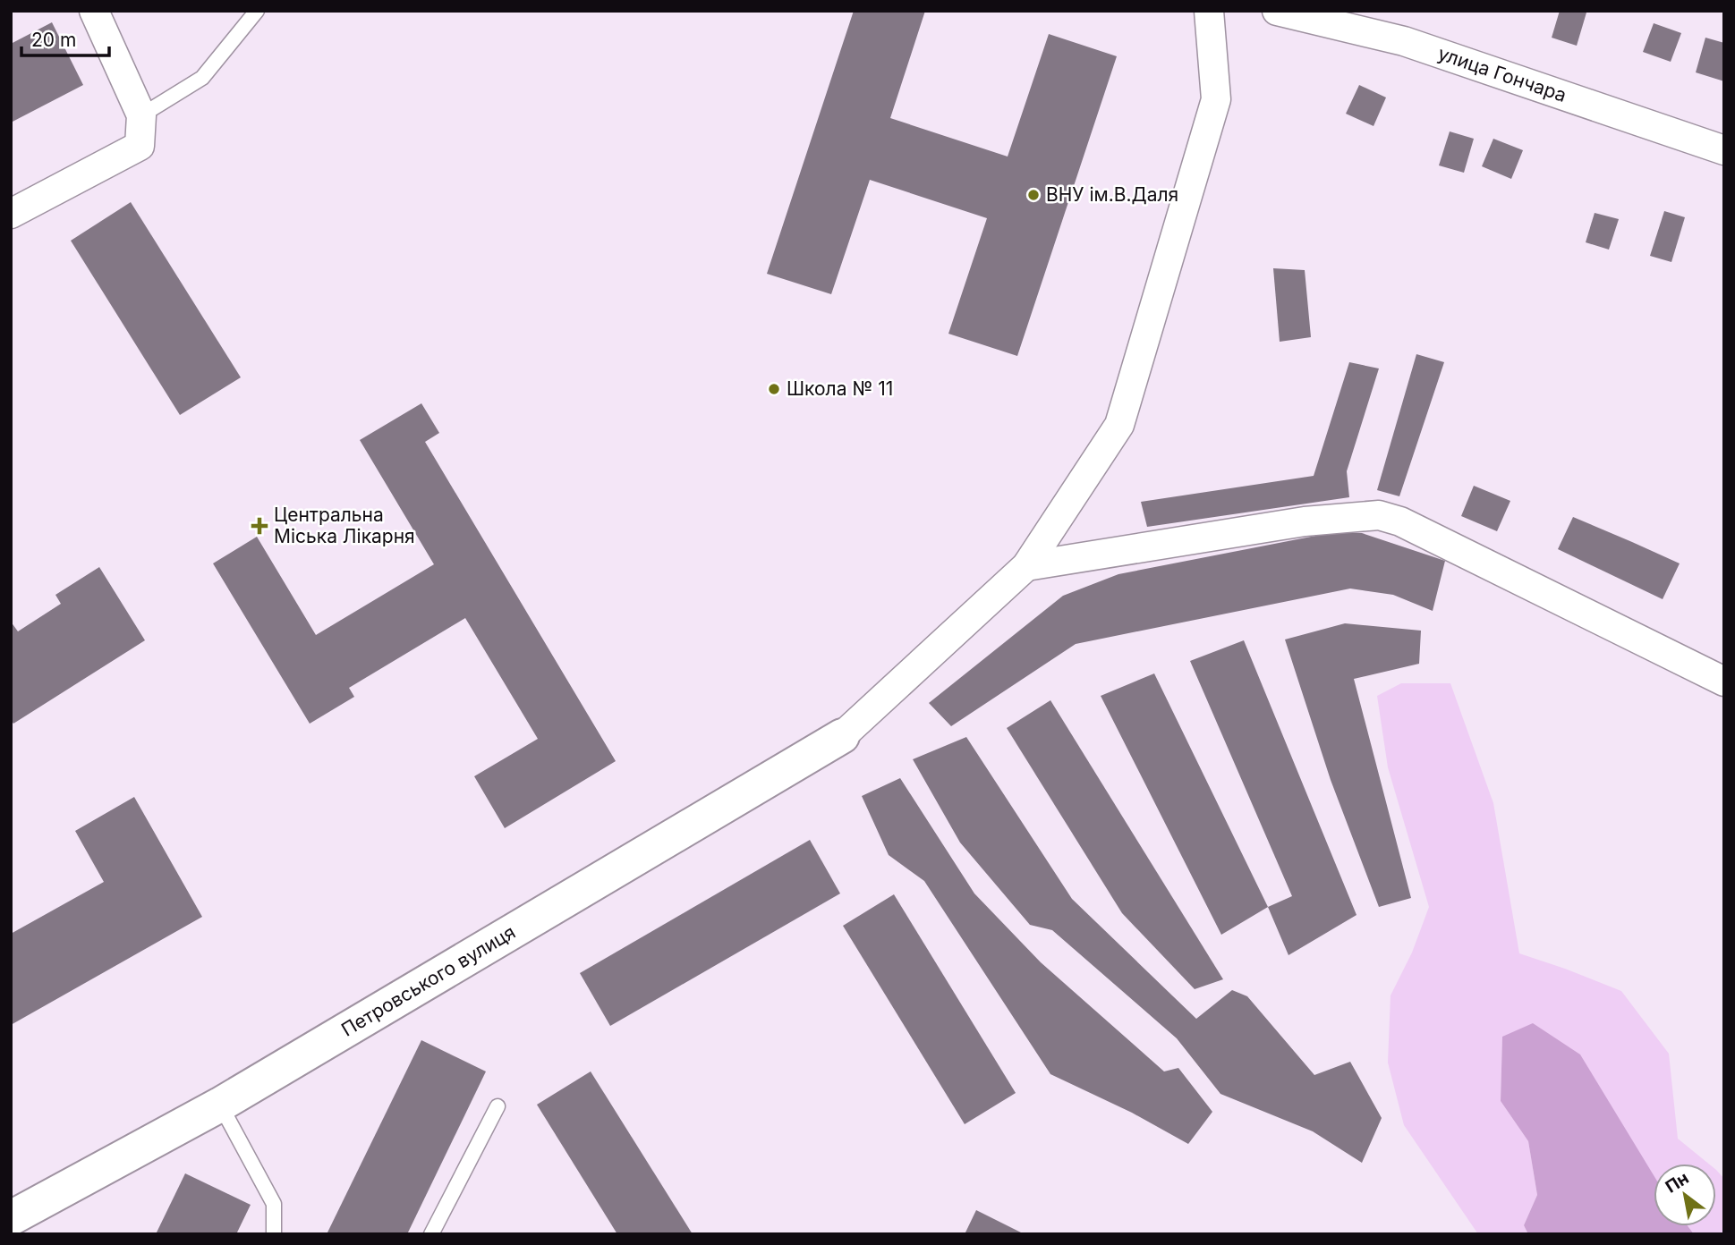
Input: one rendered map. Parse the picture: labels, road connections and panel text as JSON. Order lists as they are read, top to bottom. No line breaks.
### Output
{"streets":{"street":["улица Гончара","Петровського вулиця"]},"places":{"other":["ВНУ ім.В.Даля","Школа № 11"],"health":["Центральна Міська Лікарня"]},"scale_bar":"20 m","north":"top left"}
